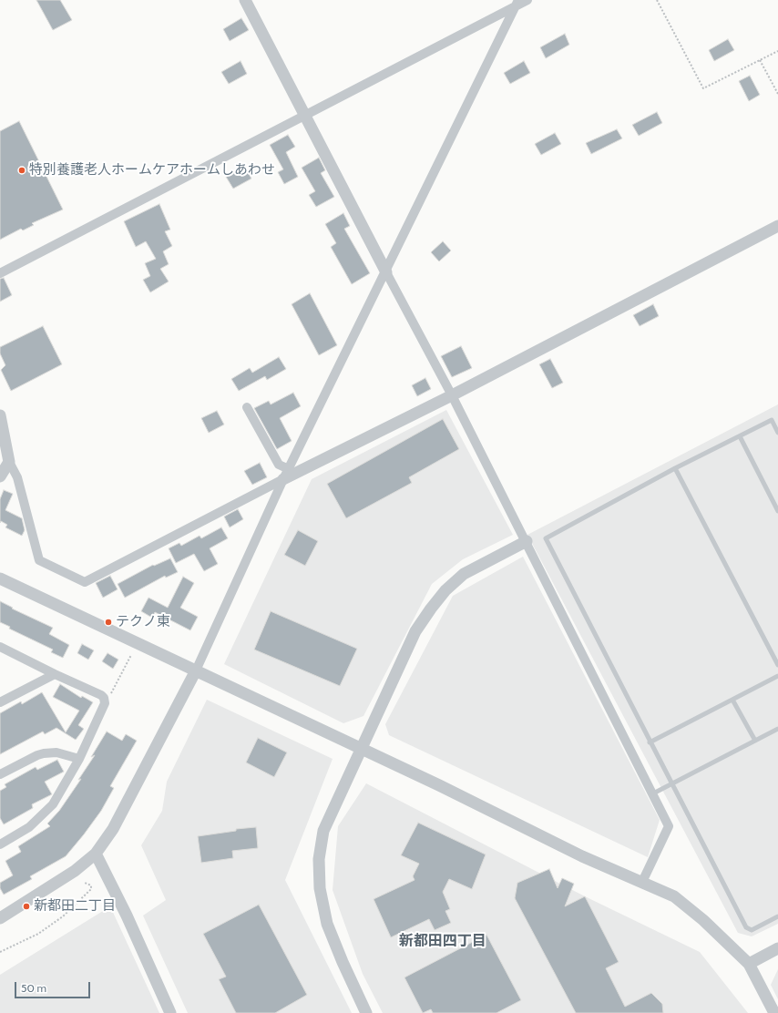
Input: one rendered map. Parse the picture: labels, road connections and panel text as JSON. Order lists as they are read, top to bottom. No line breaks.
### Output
{"districts":["新都田四丁目"],"places":["特別養護老人ホームケアホームしあわせ","テクノ東","新都田二丁目"],"scale_bar":"50 m"}
